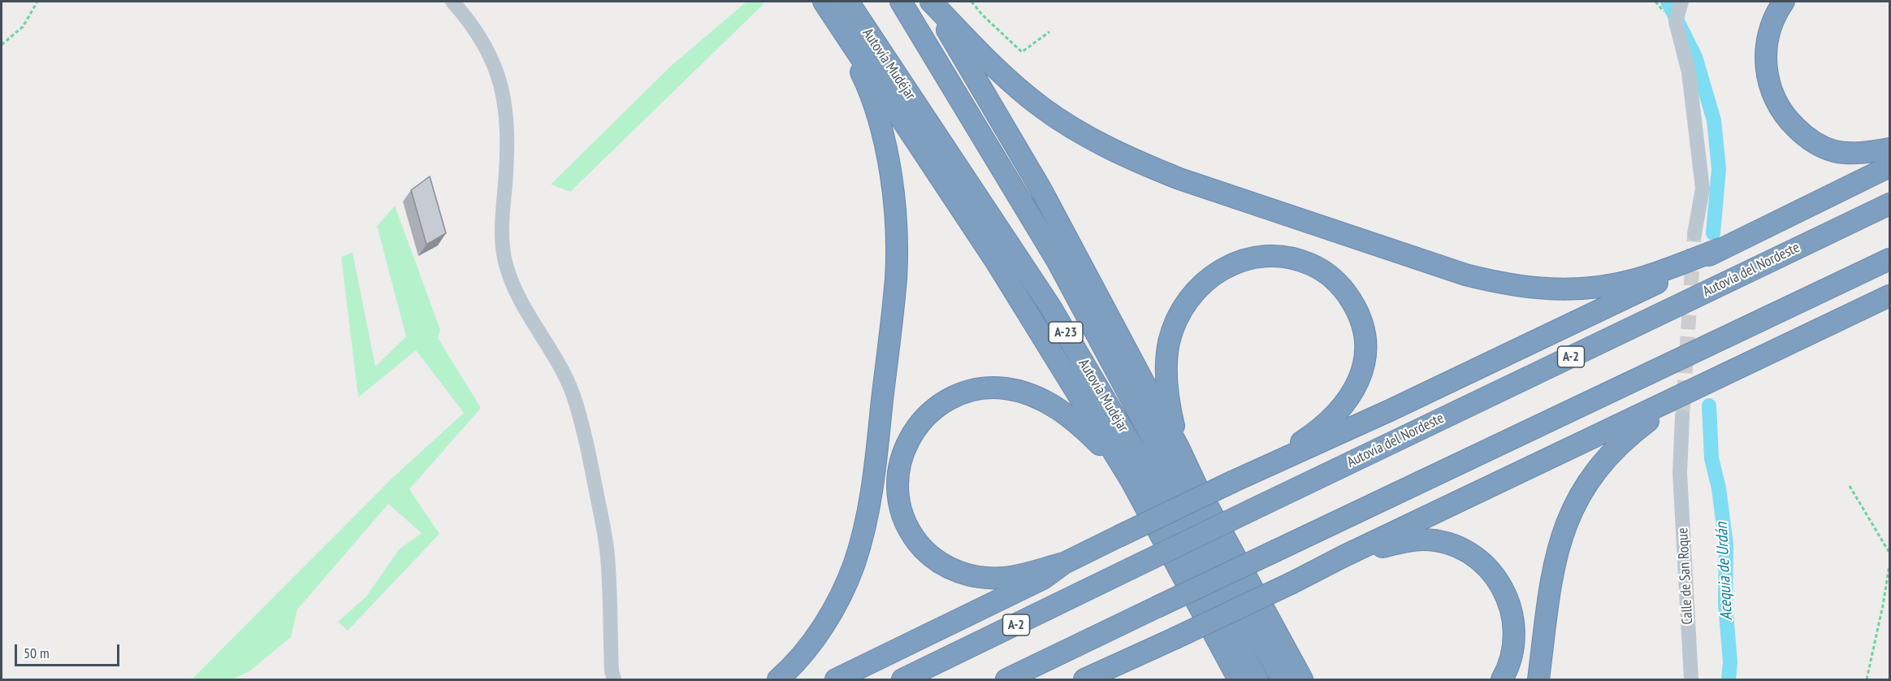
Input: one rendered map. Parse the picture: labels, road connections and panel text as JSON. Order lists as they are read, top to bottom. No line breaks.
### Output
{"streets":{"highway":["Autovía Mudéjar","Autovía del Nordeste","A-23","A-2"],"street":["Calle de San Roque"]},"water":["Acequia de Urdán"],"scale_bar":"50 m"}
